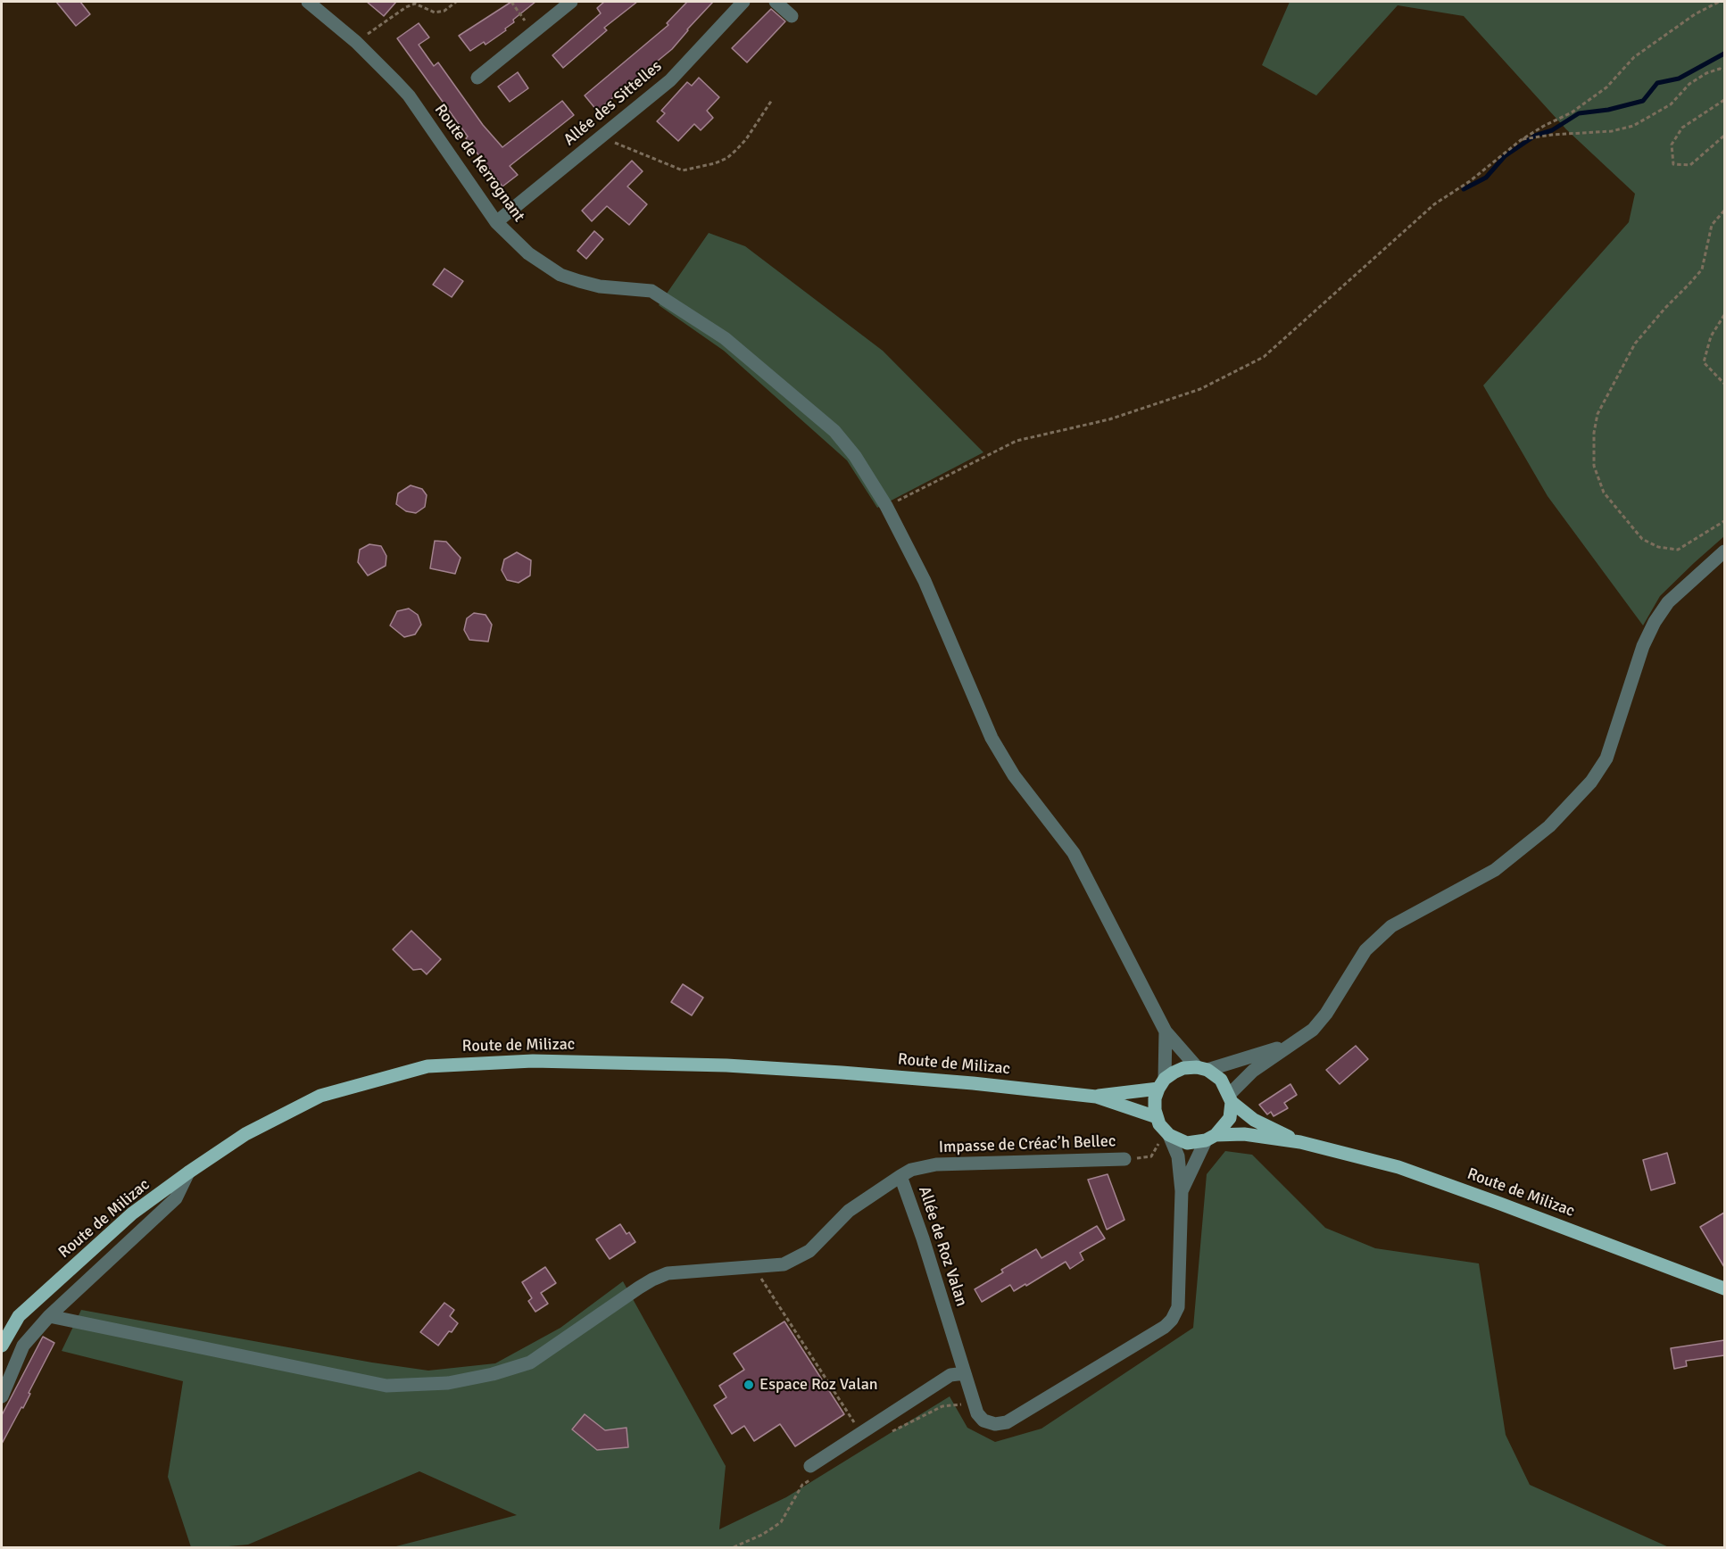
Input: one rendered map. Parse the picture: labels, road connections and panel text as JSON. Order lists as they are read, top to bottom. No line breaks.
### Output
{"streets":{"main road":["Route de Milizac"],"street":["Allée des Sittelles","Route de Kerrognant","Impasse de Créac’h Bellec","Allée de Roz Valan"]},"crossings":[["Allée des Sittelles","Route de Kerrognant"],["Route de Milizac","Allée de Roz Valan"],["Impasse de Créac’h Bellec","Allée de Roz Valan"]],"places":["Espace Roz Valan"]}
